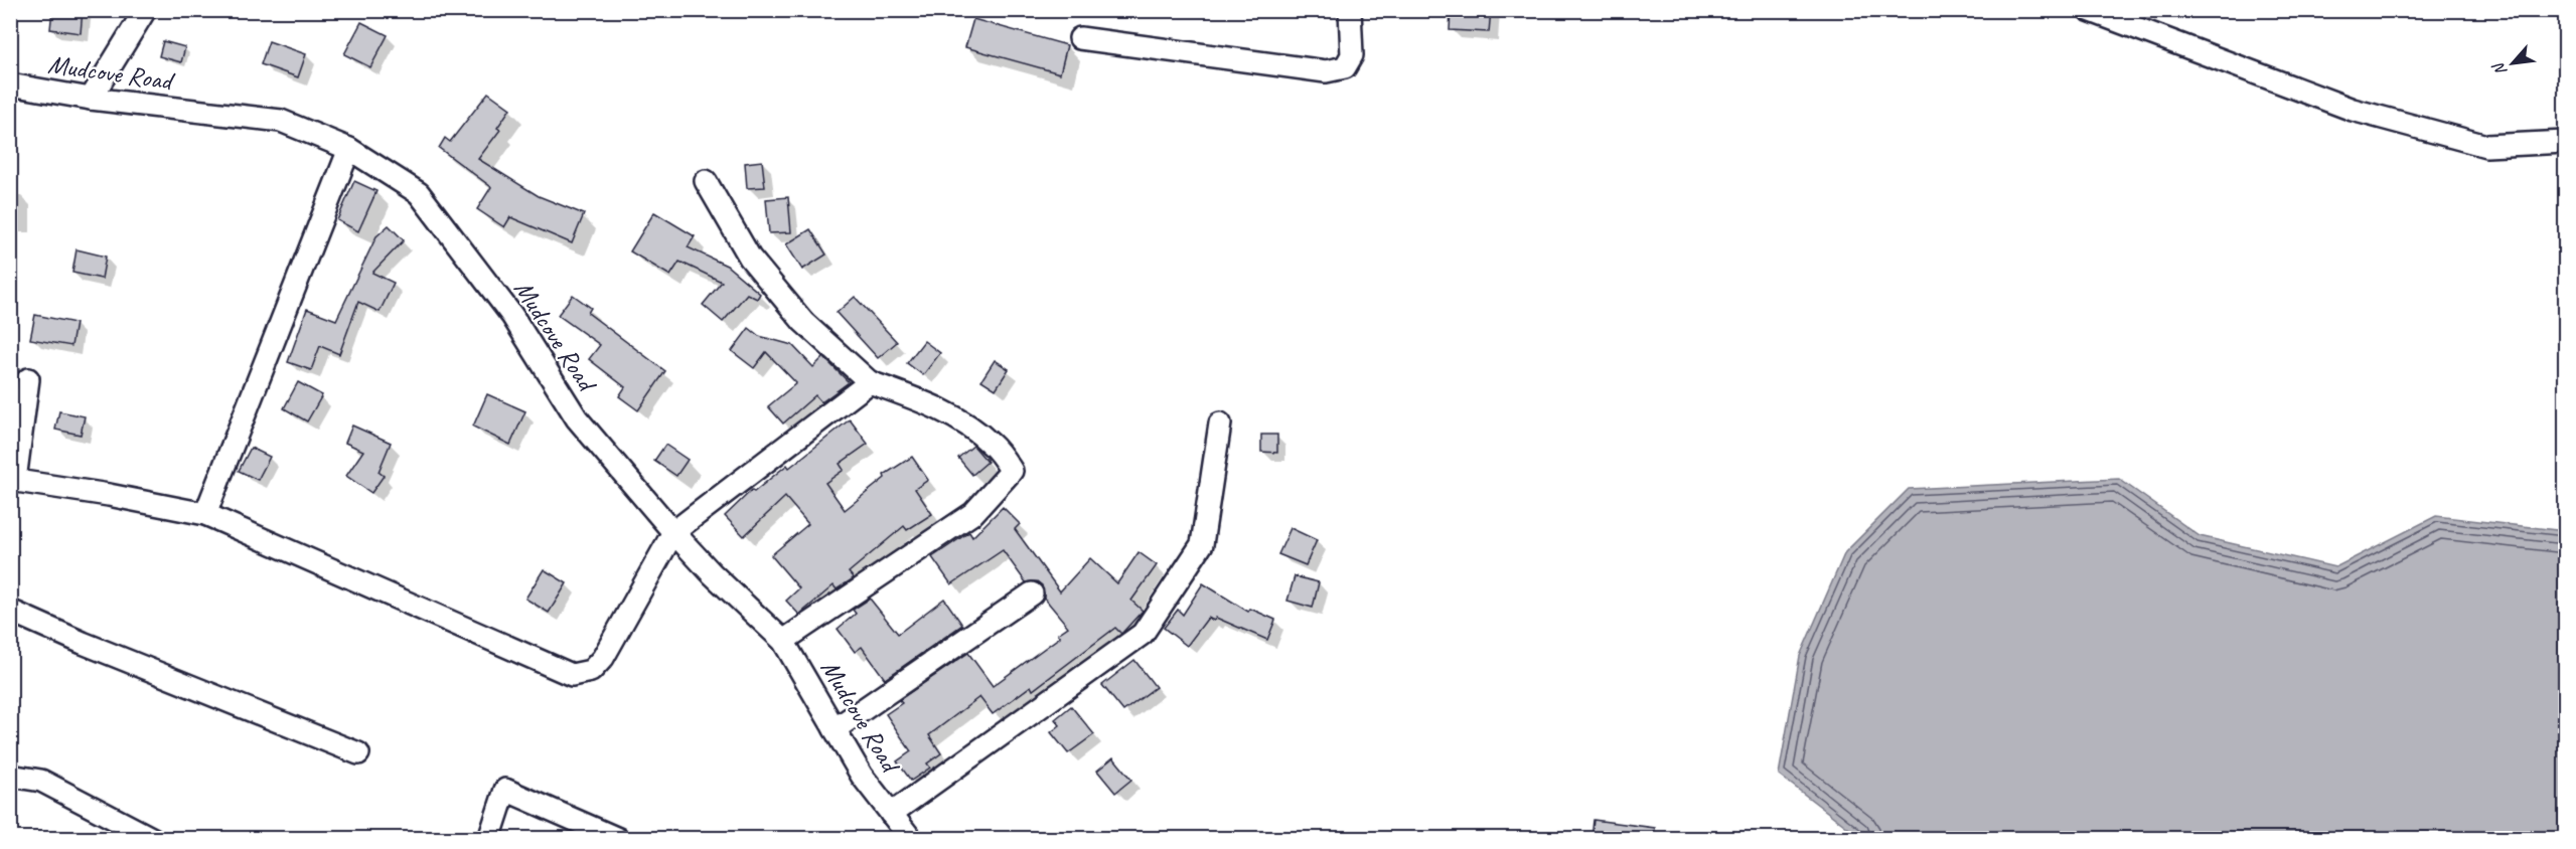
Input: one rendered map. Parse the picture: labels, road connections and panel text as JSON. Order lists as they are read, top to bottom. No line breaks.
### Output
{"streets":{"street":["Mudcove Road"]},"north":"bottom left"}
